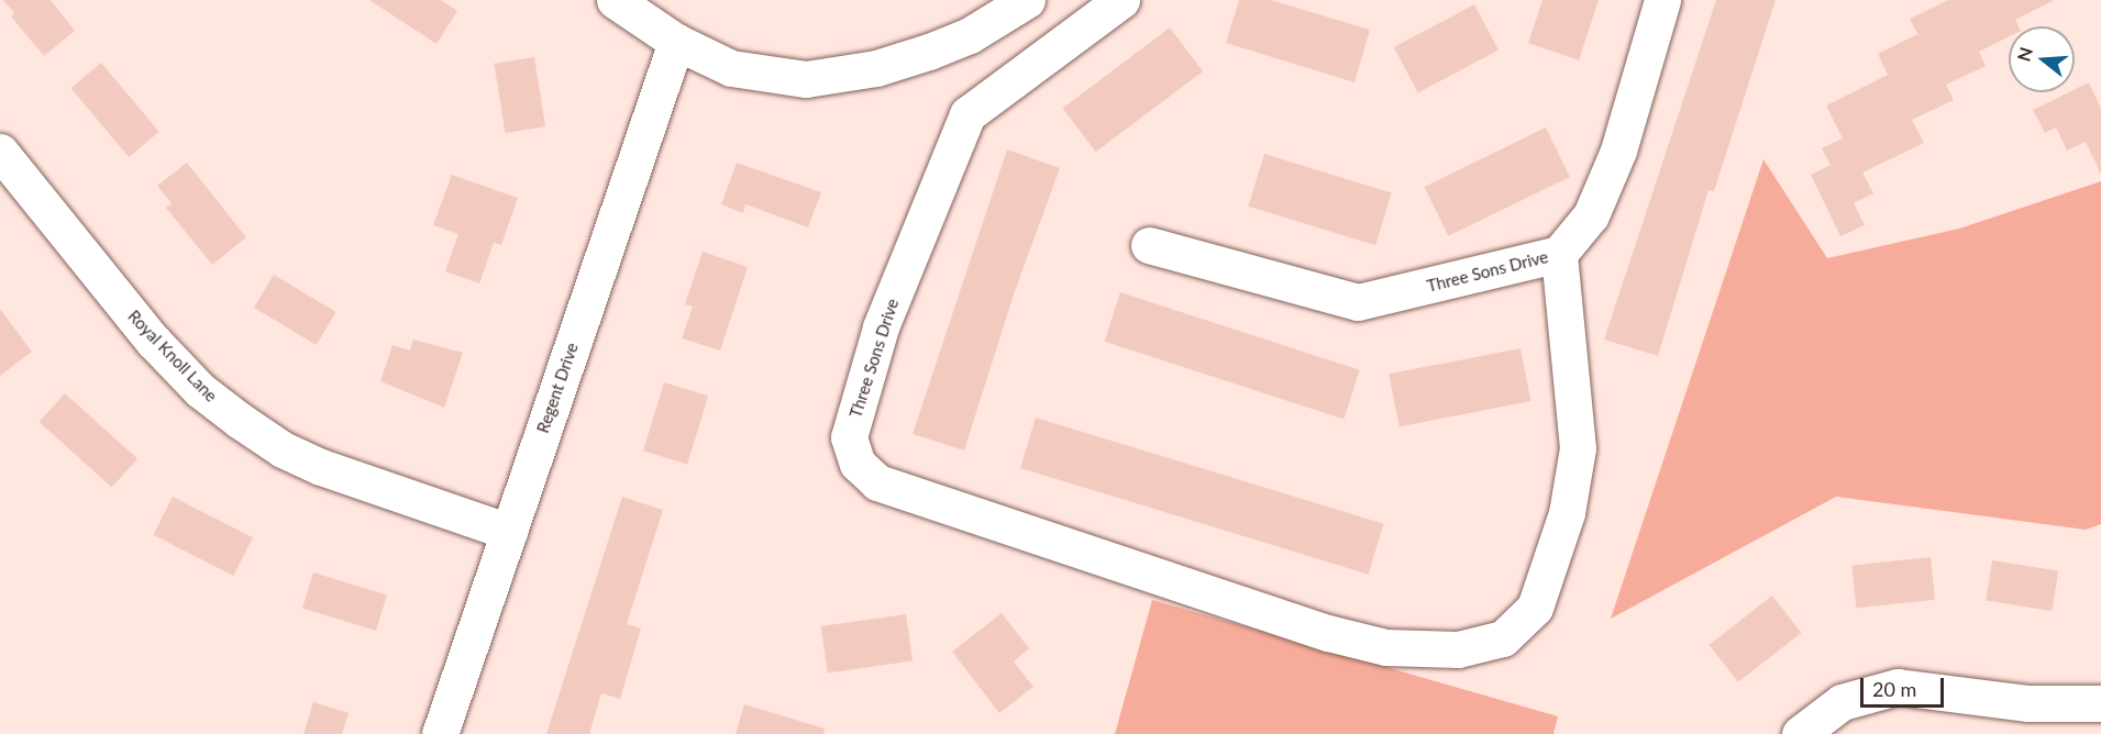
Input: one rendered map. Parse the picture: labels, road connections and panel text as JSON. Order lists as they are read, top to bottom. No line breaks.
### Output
{"streets":{"street":["Three Sons Drive","Royal Knoll Lane","Regent Drive"]},"crossings":[["Royal Knoll Lane","Regent Drive"]],"scale_bar":"20 m","north":"left"}
